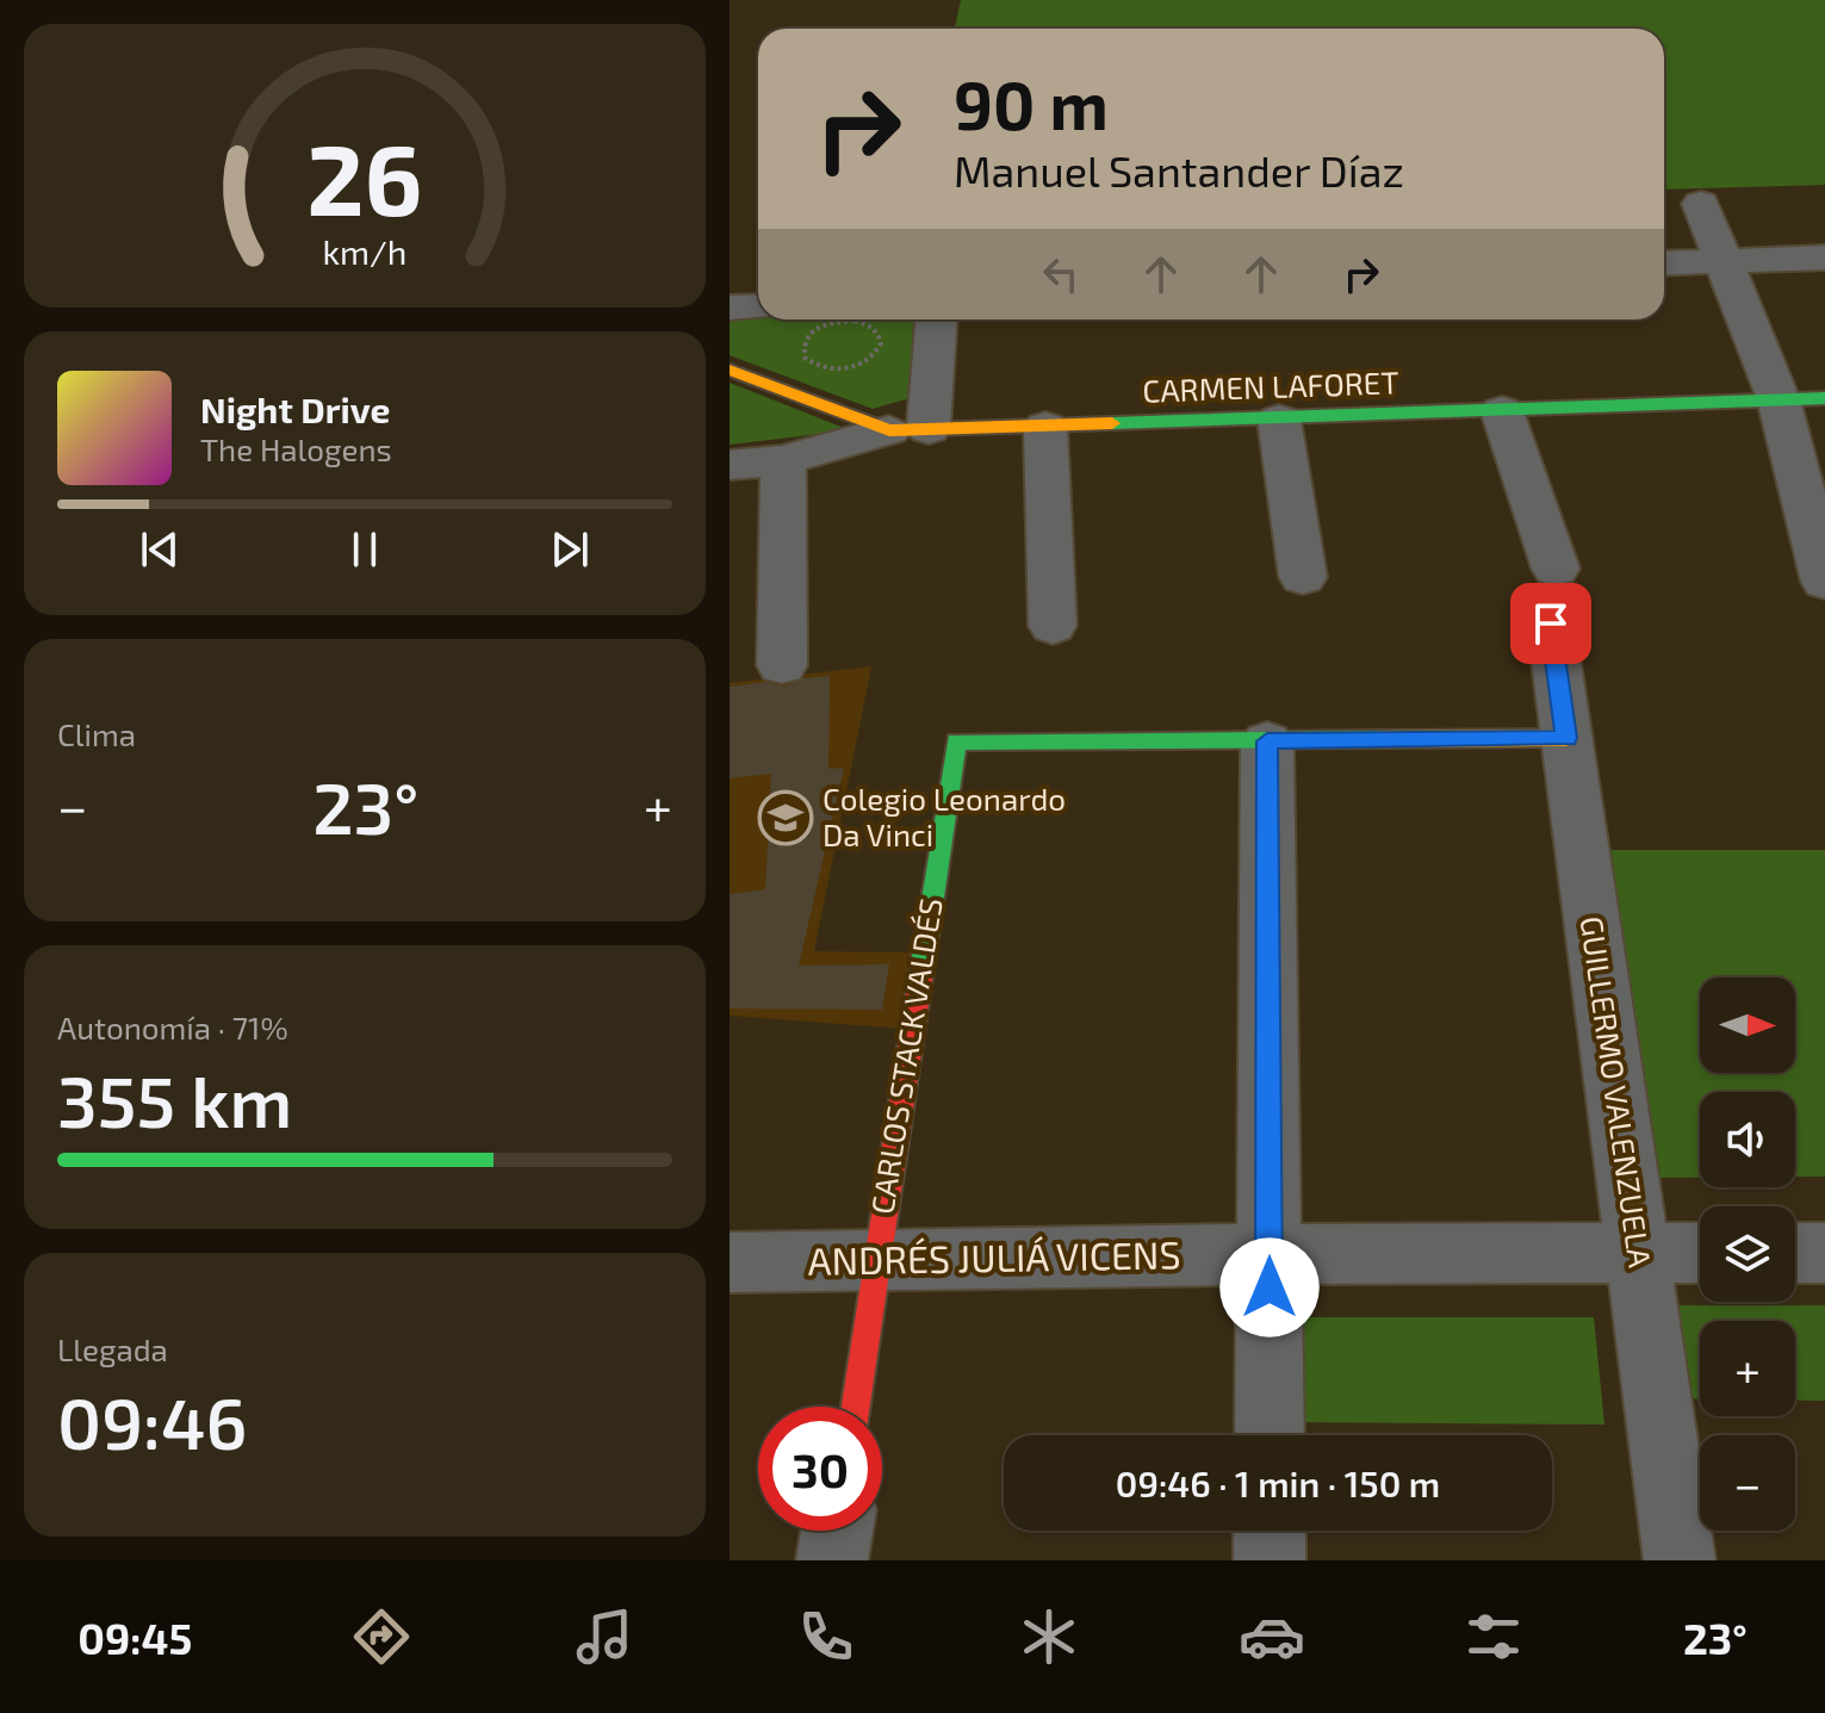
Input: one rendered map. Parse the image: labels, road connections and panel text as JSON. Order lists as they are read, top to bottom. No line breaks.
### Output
{"streets":{"street":["CARMEN LAFORET","CARLOS STACK VALDÉS","GUILLERMO VALENZUELA","ANDRÉS JULIÁ VICENS"]},"crossings":[["CARMEN LAFORET","GUILLERMO VALENZUELA"],["CARLOS STACK VALDÉS","ANDRÉS JULIÁ VICENS"],["GUILLERMO VALENZUELA","ANDRÉS JULIÁ VICENS"]],"places":{"school or university":["Colegio Leonardo Da Vinci"]},"north":"right","page":{"turn":["90 m","Manuel Santander Díaz"],"song":["Night Drive","The Halogens"],"tile":["Clima",["Autonomía · 71%","355 km"],["Llegada","09:46"]],"heat":["−","23°","+"],"map_buttons":["+","−"],"limit":"30","trip":"09:46 · 1 min · 150 m","tabs":["09:45","23°"],"gauge":["26","km/h"]}}
